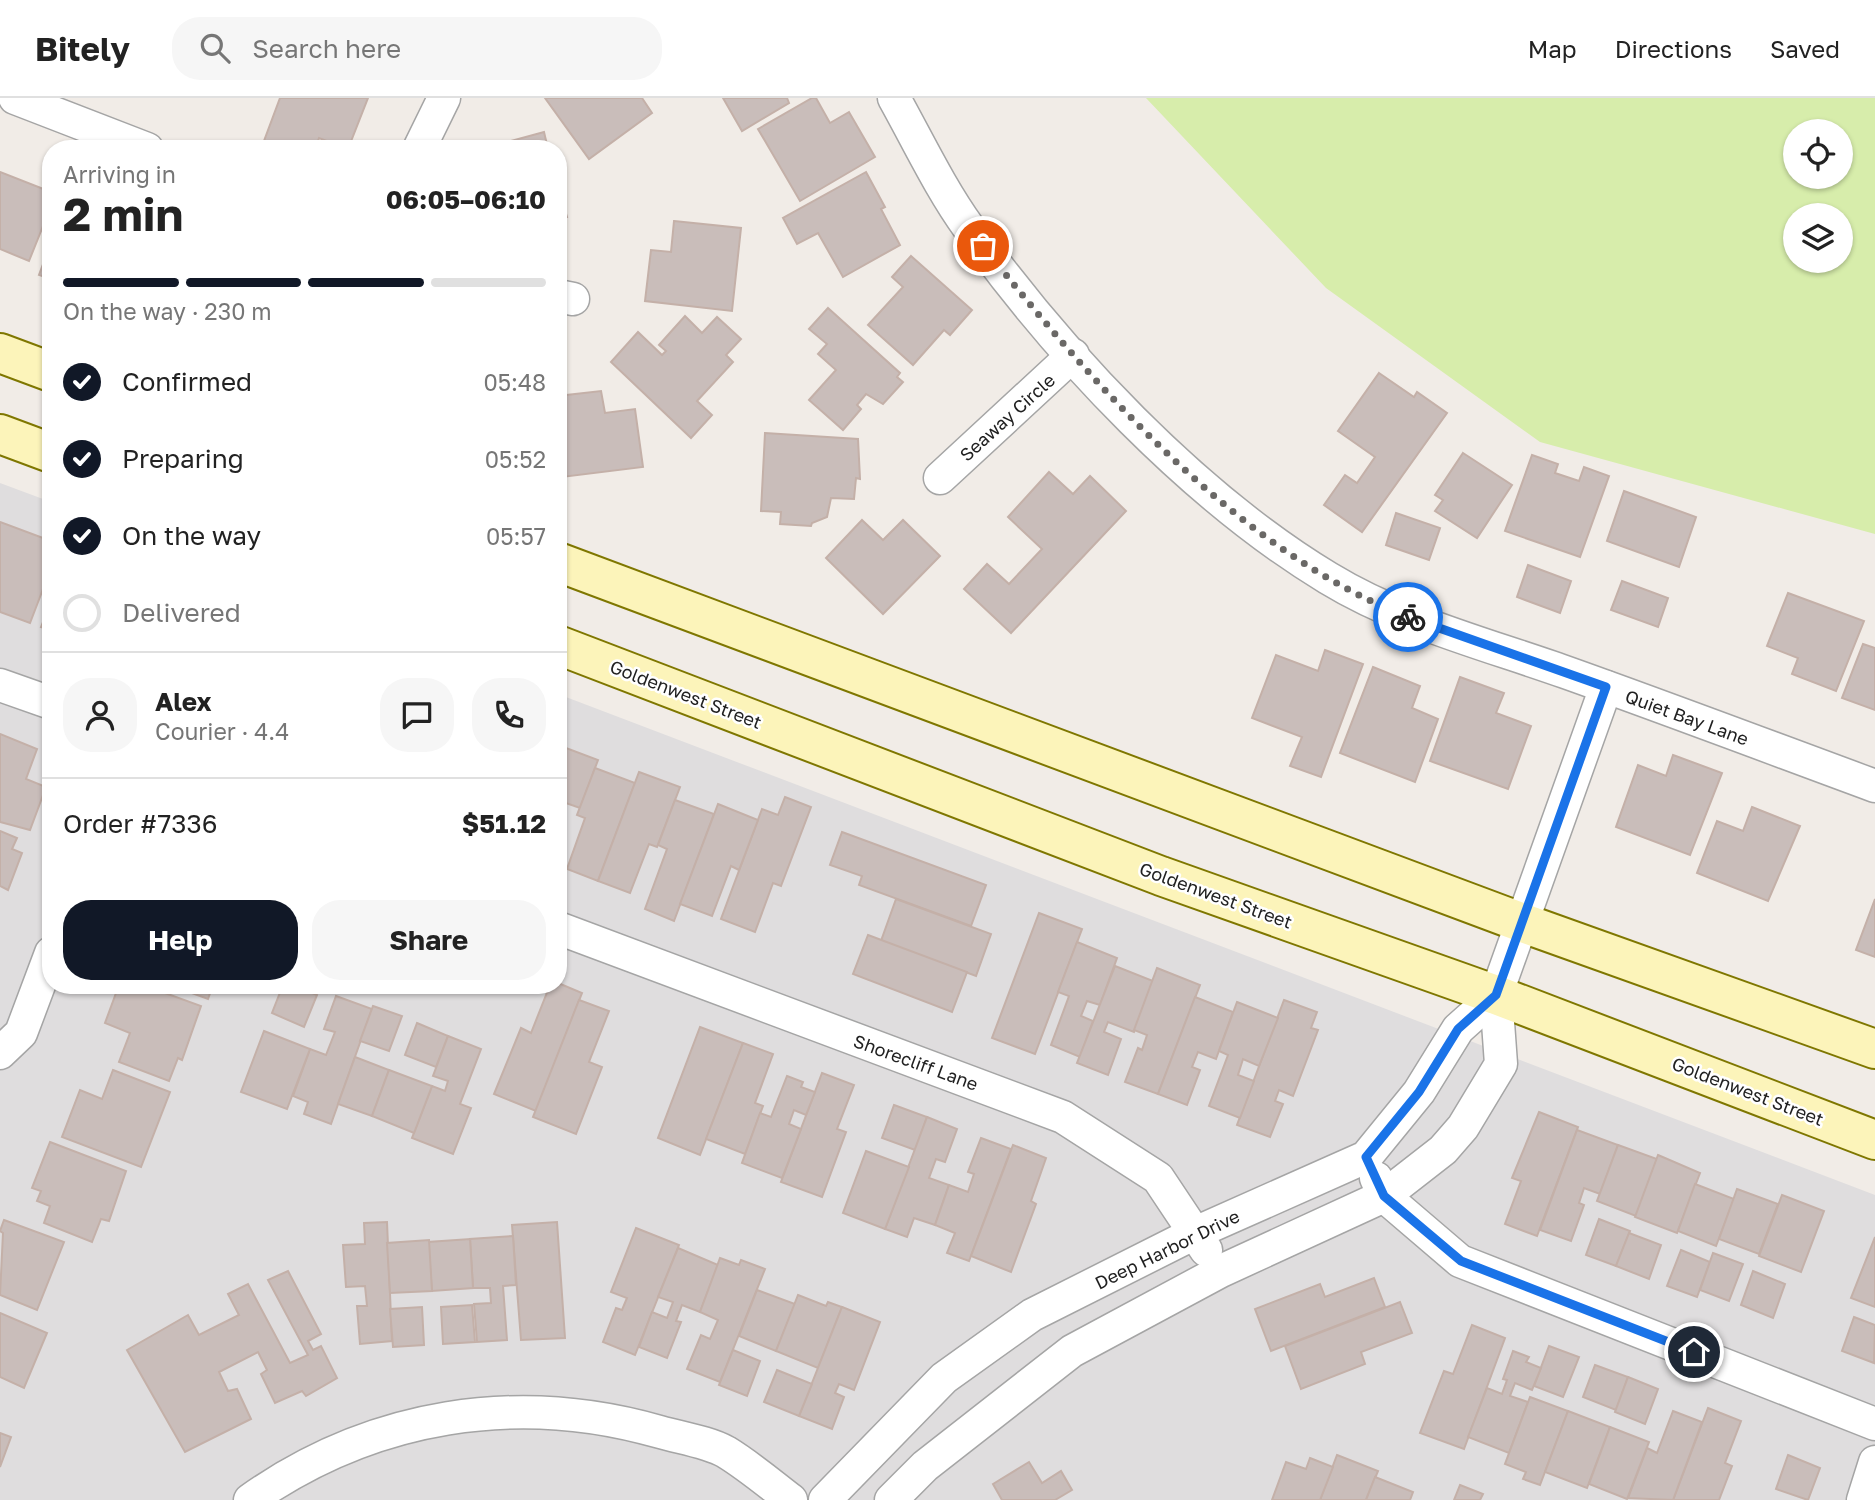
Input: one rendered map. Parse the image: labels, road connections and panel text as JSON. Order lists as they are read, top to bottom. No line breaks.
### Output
{"streets":{"main road":["Goldenwest Street"],"street":["Seaway Circle","Quiet Bay Lane","Shorecliff Lane","Deep Harbor Drive"]},"crossings":[["Seaway Circle","Quiet Bay Lane"],["Goldenwest Street","Deep Harbor Drive"],["Quiet Bay Lane","Deep Harbor Drive"],["Shorecliff Lane","Deep Harbor Drive"]],"page":{"header":"Bitely","search":"Search here","nav":["Map","Directions","Saved"],"heading":["2 min","Arriving in","06:05–06:10"],"panel":["Alex","Courier · 4.4","Order #7336","$51.12"],"bar":"On the way · 230 m","list":[["Confirmed","05:48"],["Preparing","05:52"],["On the way","05:57"],"Delivered"],"buttons":["Help","Share"]}}
